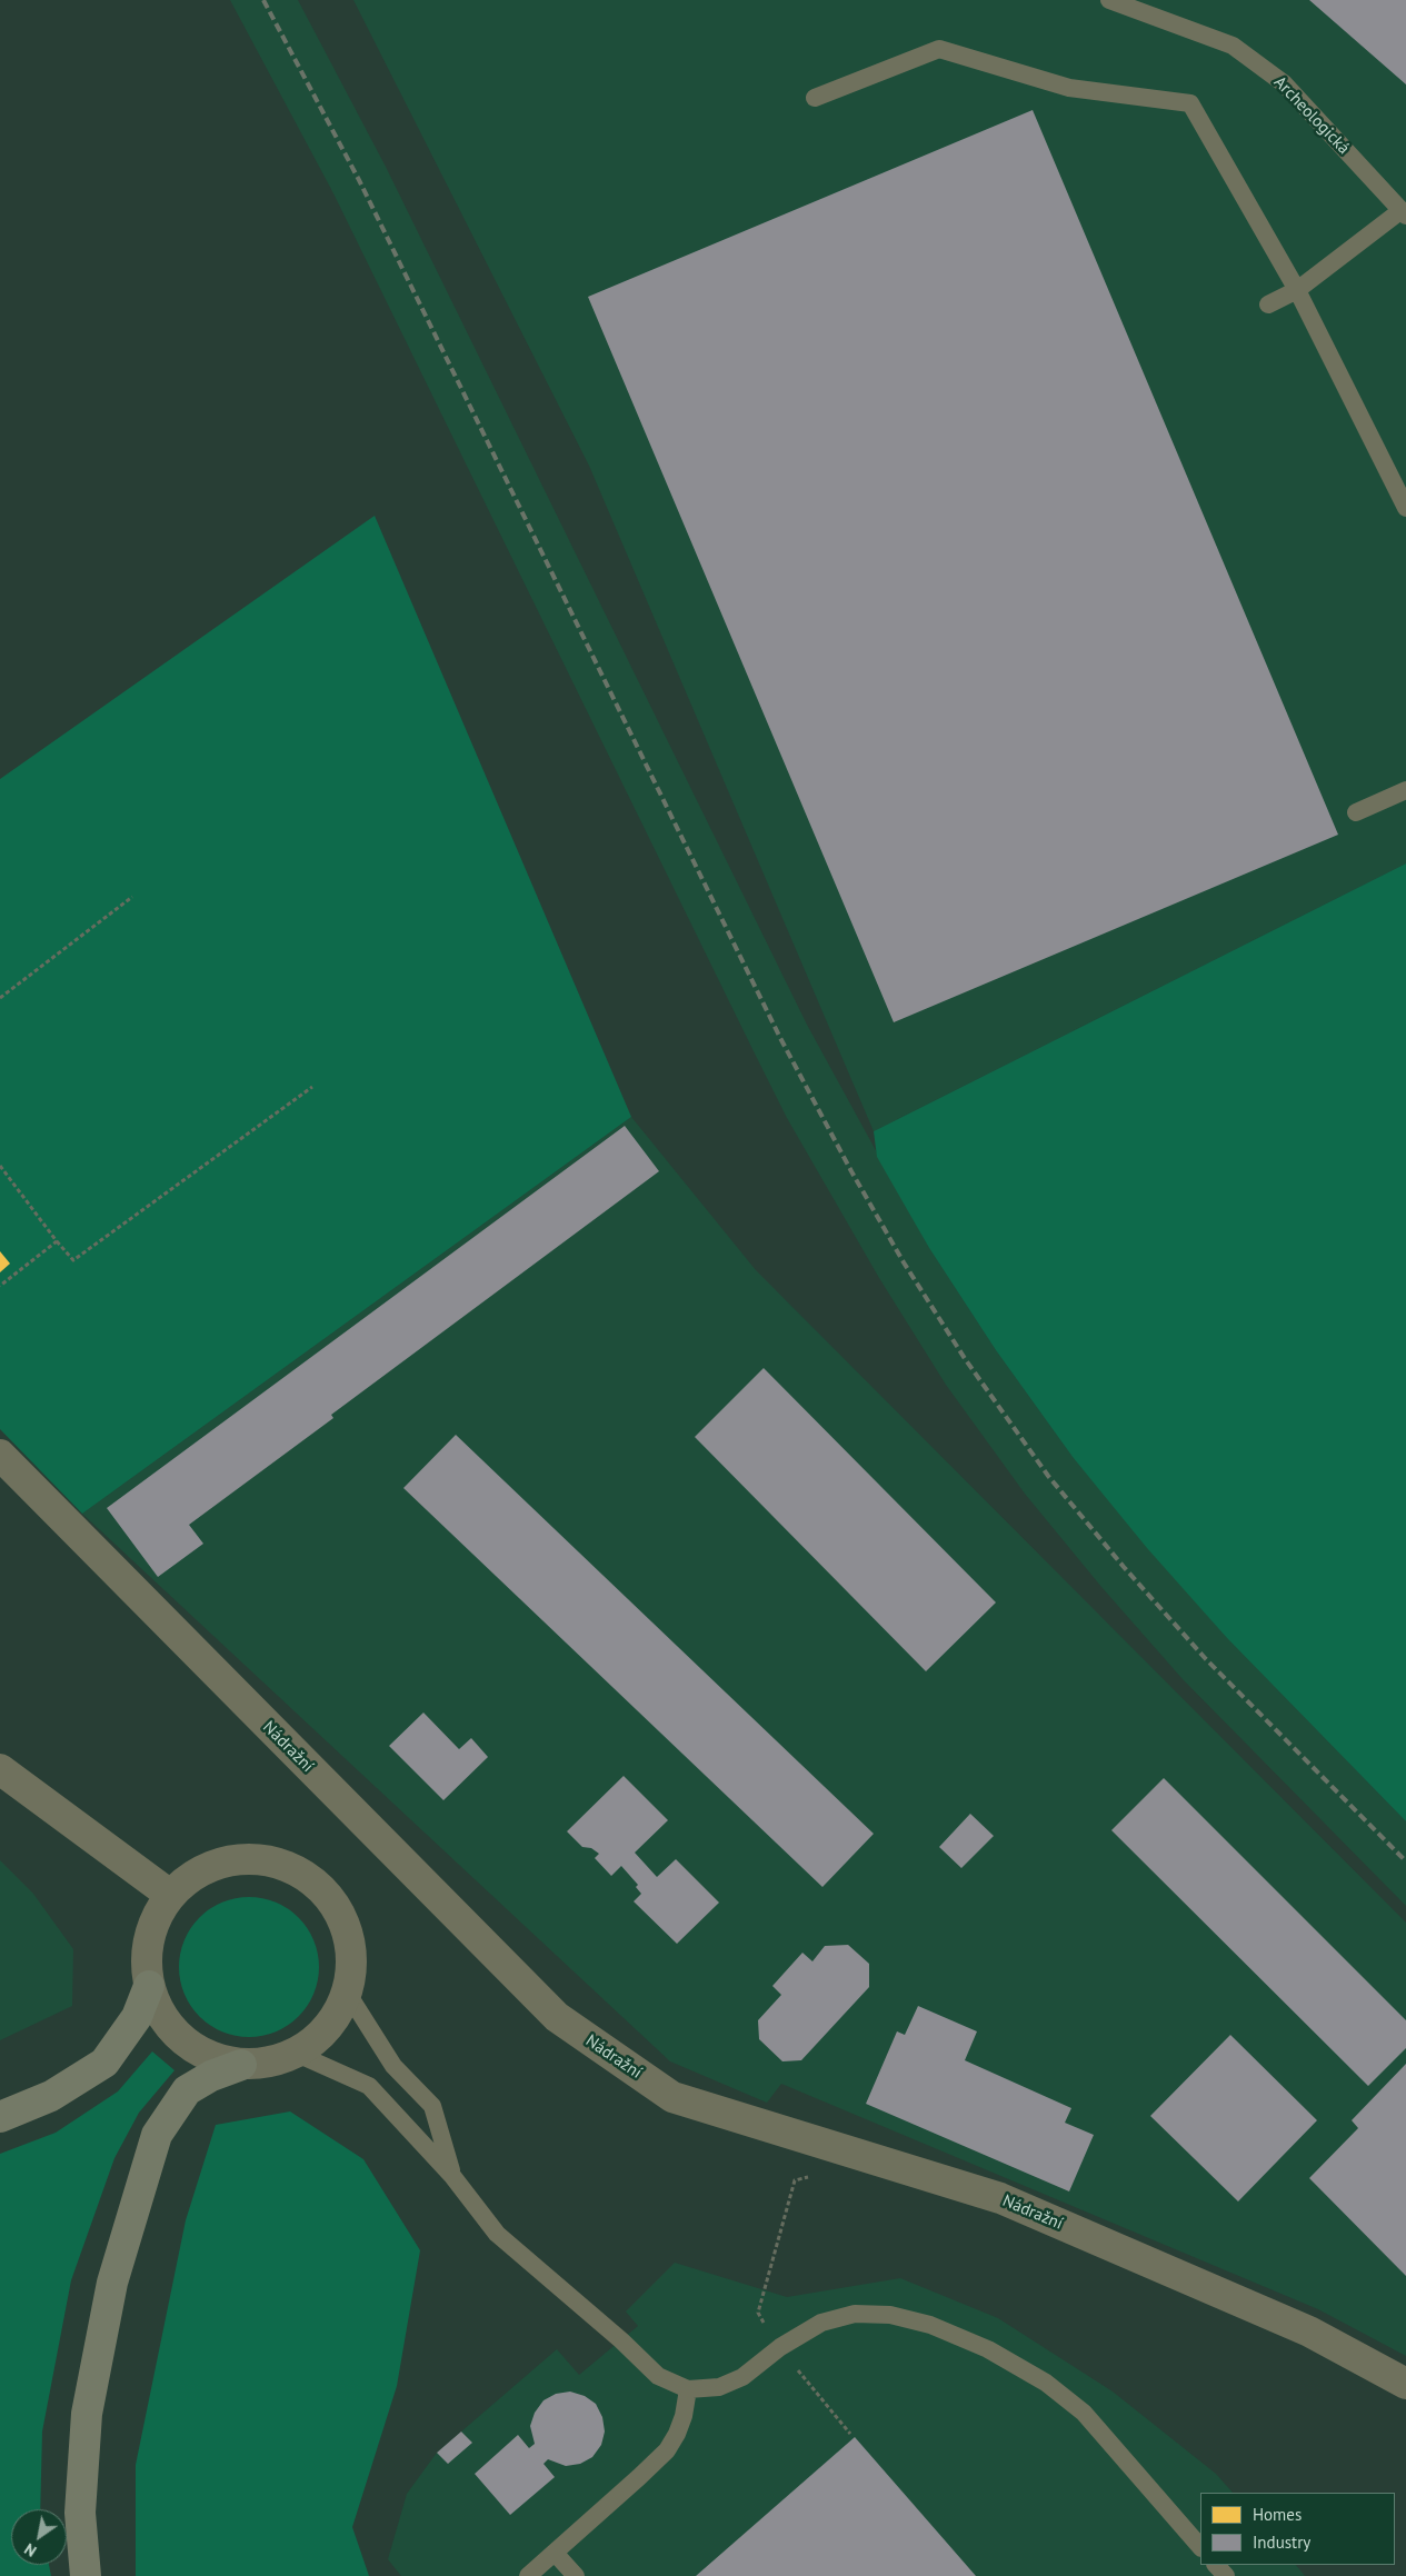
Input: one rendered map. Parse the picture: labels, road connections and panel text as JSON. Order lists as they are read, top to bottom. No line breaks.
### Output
{"streets":{"street":["Nádražní"],"lane":["Archeologická"]},"legend":["Homes","Industry"],"north":"bottom left"}
